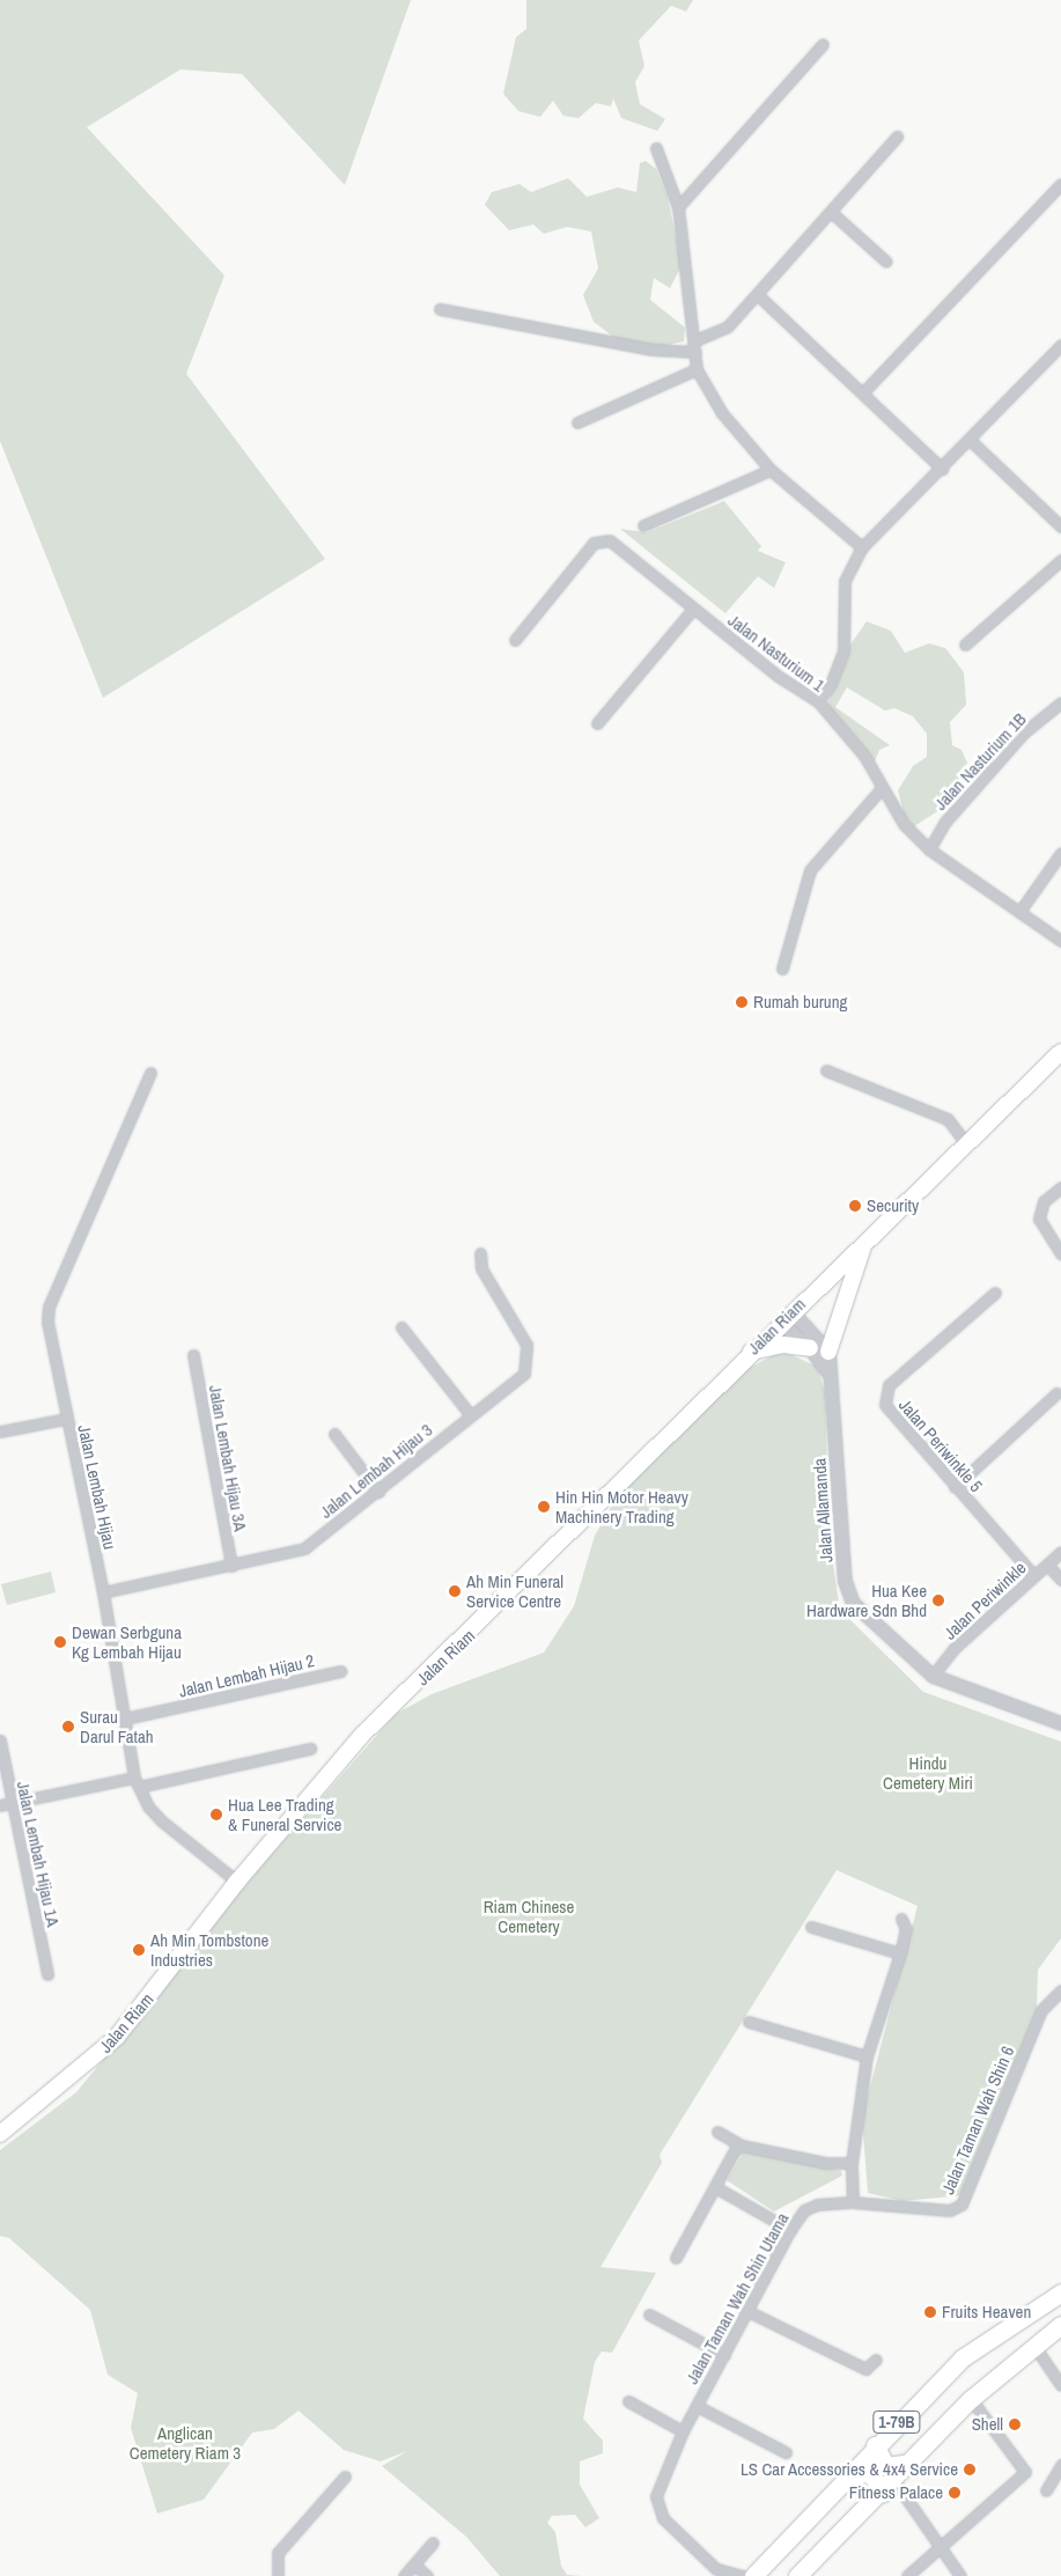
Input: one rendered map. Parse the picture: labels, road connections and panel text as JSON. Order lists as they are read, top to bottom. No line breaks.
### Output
{"streets":{"highway":["1-79B"],"main road":["Jalan Riam"],"street":["Jalan Nasturium 1","Jalan Nasturium 1B","Jalan Periwinkle 5","Jalan Lembah Hijau 3A","Jalan Lembah Hijau 3","Jalan Lembah Hijau","Jalan Allamanda","Jalan Periwinkle","Jalan Lembah Hijau 2","Jalan Lembah Hijau 1A","Jalan Taman Wah Shin 6","Jalan Taman Wah Shin Utama"]},"crossings":[["Jalan Nasturium 1","Jalan Nasturium 1B"],["Jalan Riam","Jalan Lembah Hijau"],["Jalan Periwinkle 5","Jalan Periwinkle"],["Jalan Lembah Hijau 3A","Jalan Lembah Hijau 3"],["Jalan Lembah Hijau 3","Jalan Lembah Hijau"],["Jalan Lembah Hijau","Jalan Lembah Hijau 2"],["Jalan Allamanda","Jalan Periwinkle"],["Jalan Taman Wah Shin 6","Jalan Taman Wah Shin Utama"]],"parks":["Hindu Cemetery Miri","Riam Chinese Cemetery","Anglican Cemetery Riam 3"],"places":["Rumah burung","Security","Hin Hin Motor Heavy Machinery Trading","Ah Min Funeral Service Centre","Hua Kee Hardware Sdn Bhd","Dewan Serbguna Kg Lembah Hijau","Surau Darul Fatah","Hua Lee Trading & Funeral Service","Ah Min Tombstone Industries","Fruits Heaven","Shell","LS Car Accessories & 4x4 Service","Fitness Palace"]}
